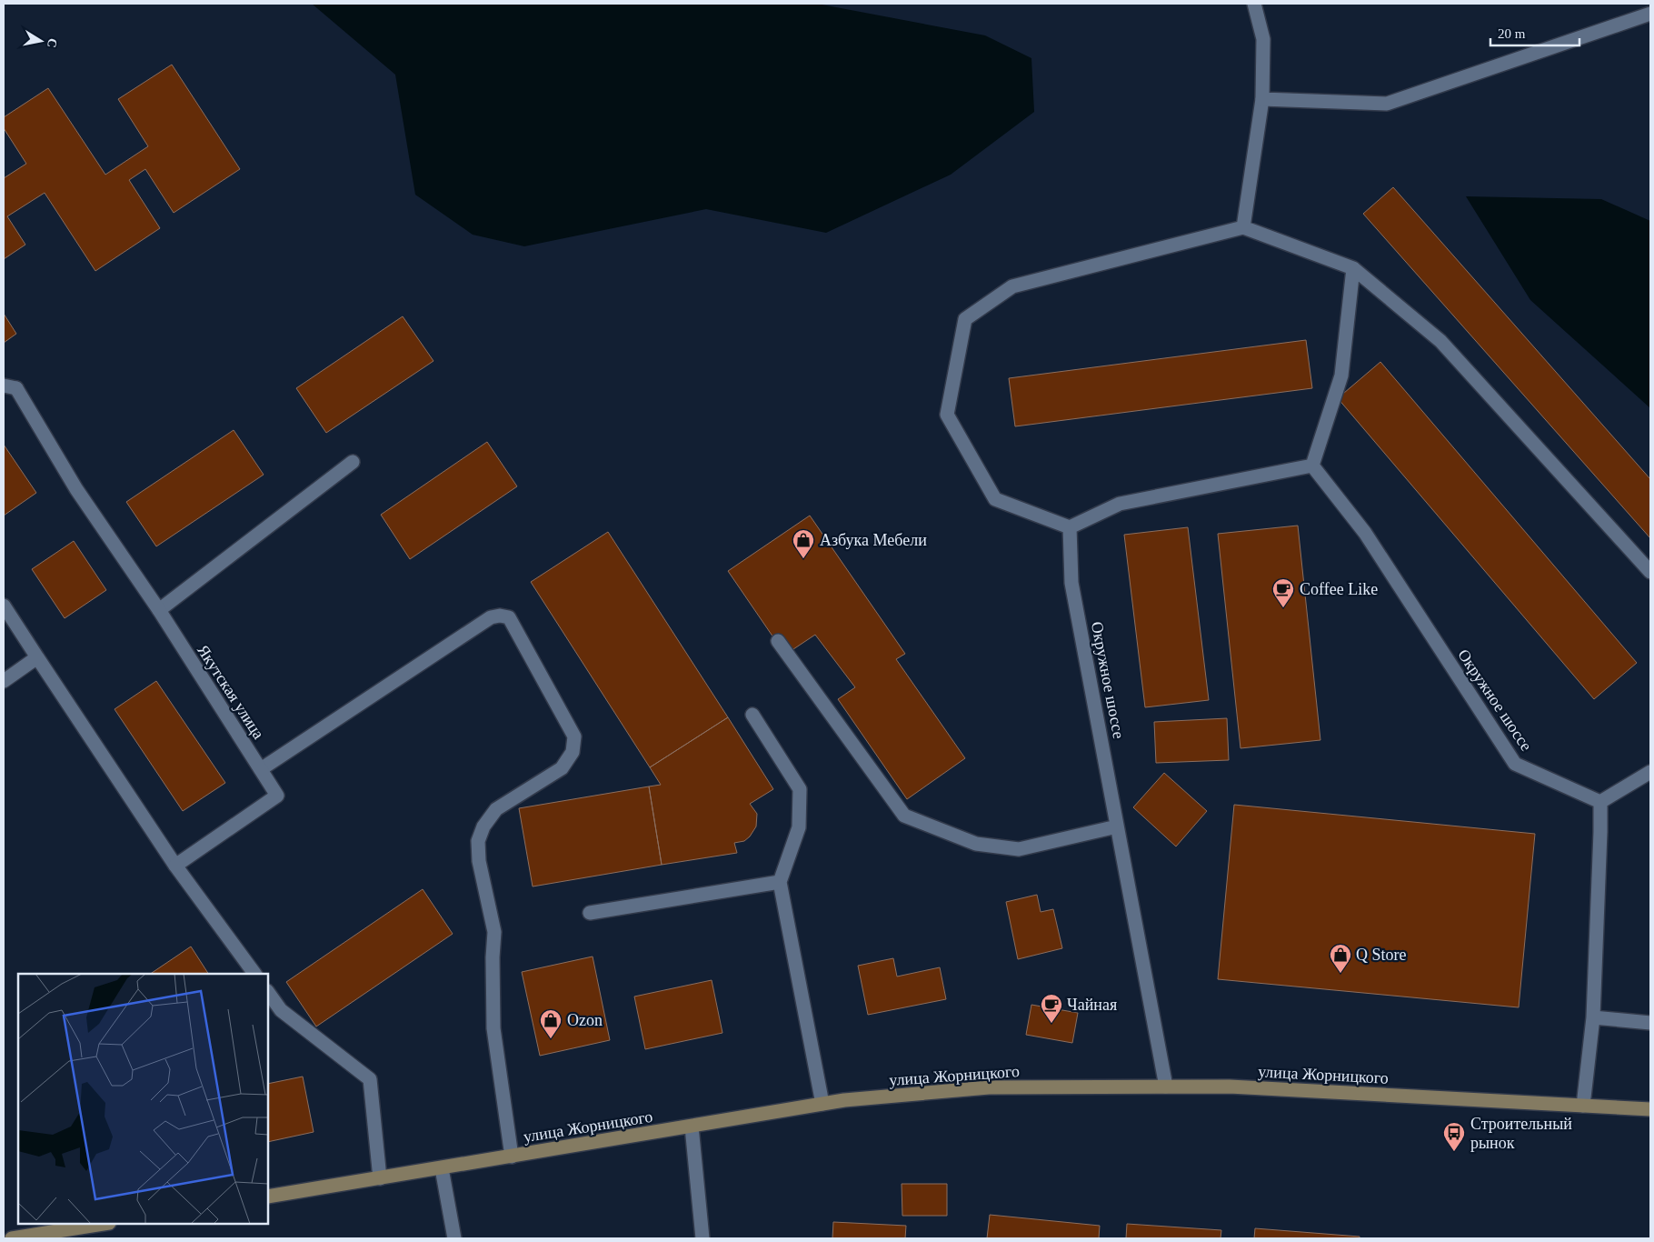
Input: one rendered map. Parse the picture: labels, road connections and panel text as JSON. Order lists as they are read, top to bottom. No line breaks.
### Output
{"streets":{"main road":["улица Жорницкого"],"street":["Окружное шоссе","Якутская улица"]},"crossings":[["Окружное шоссе","улица Жорницкого"]],"places":{"shop":["Азбука Мебели","Q Store","Ozon"],"cafe":["Coffee Like","Чайная"],"bus stop":["Строительный рынок"]},"scale_bar":"20 m","north":"right"}
